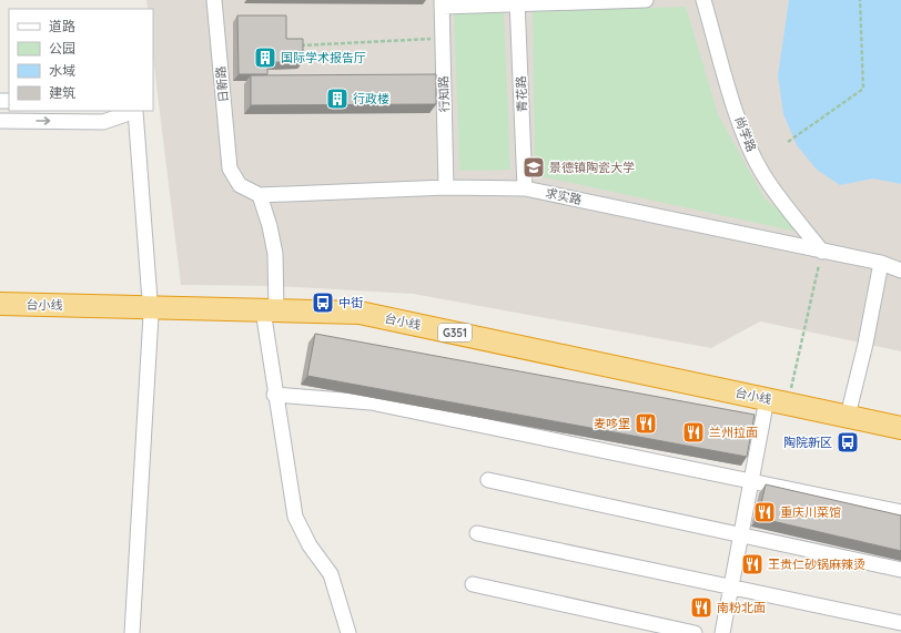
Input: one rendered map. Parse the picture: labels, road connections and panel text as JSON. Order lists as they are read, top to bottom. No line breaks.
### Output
{"streets":{"highway":["台小线","G351"],"street":["日新路","行知路","青花路","尚学路","求实路"]},"crossings":[["日新路","求实路"],["行知路","求实路"],["青花路","求实路"],["尚学路","求实路"]],"places":{"building":["国际学术报告厅","行政楼"],"school or university":["景德镇陶瓷大学"],"bus stop":["中街","陶院新区"],"restaurant":["麦哆堡","兰州拉面","重庆川菜馆","王贵仁砂锅麻辣烫","南粉北面"]},"legend":["道路","公园","水域","建筑"]}
